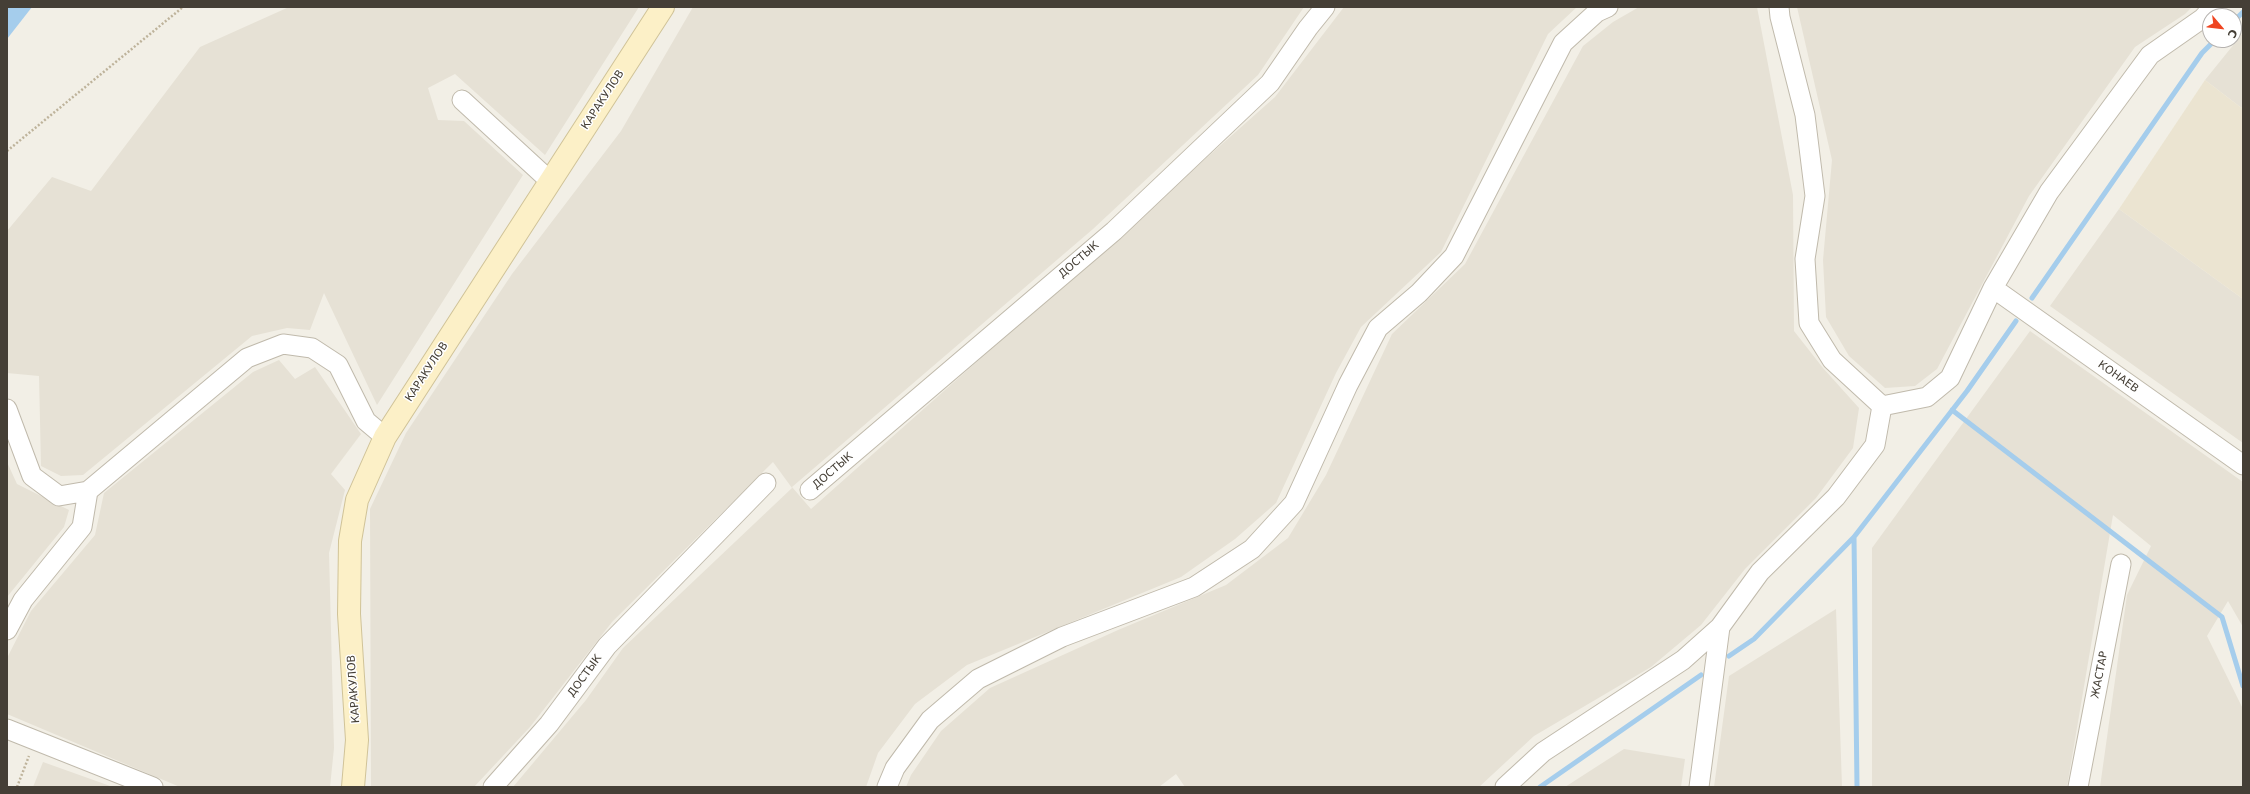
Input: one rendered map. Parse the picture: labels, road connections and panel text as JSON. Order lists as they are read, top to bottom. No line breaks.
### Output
{"streets":{"main road":["КАРАКУЛОВ"],"street":["ДОСТЫК","КОНАЕВ","ЖАСТАР"]},"north":"bottom right"}
